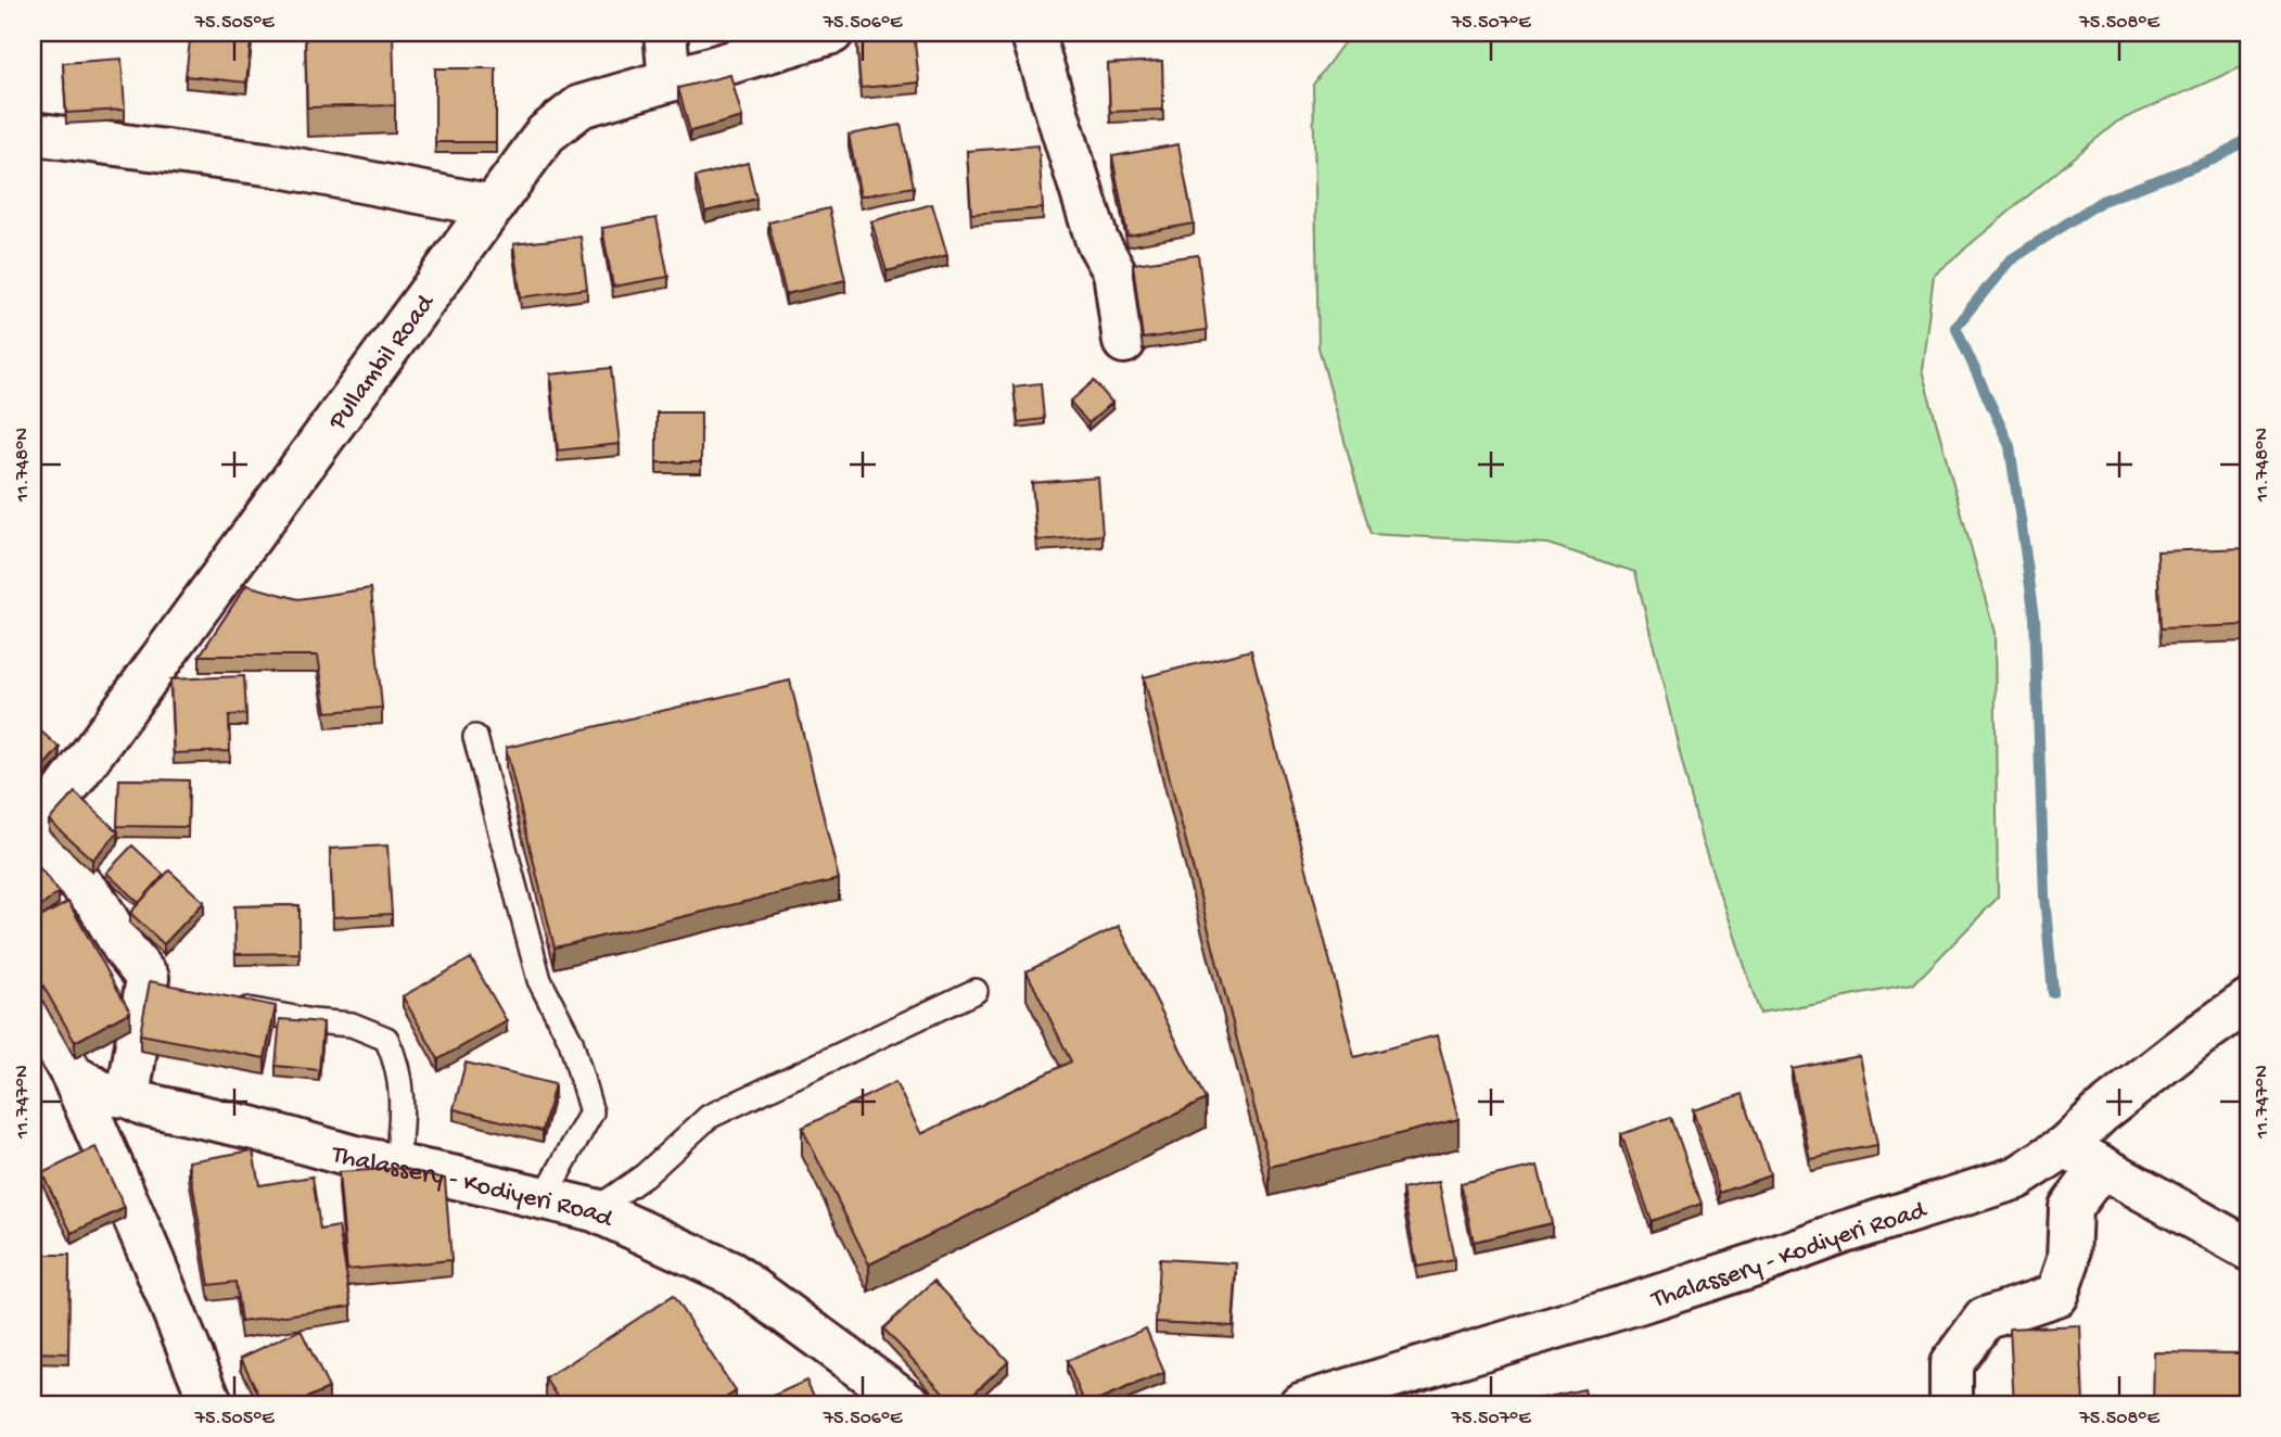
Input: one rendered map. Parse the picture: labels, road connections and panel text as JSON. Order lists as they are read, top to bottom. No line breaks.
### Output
{"streets":{"street":["Pullambil Road","Thalassery - Kodiyeri Road"]},"coordinates":["75.505°E","75.506°E","75.507°E","75.508°E","11.748°N","11.747°N"]}
